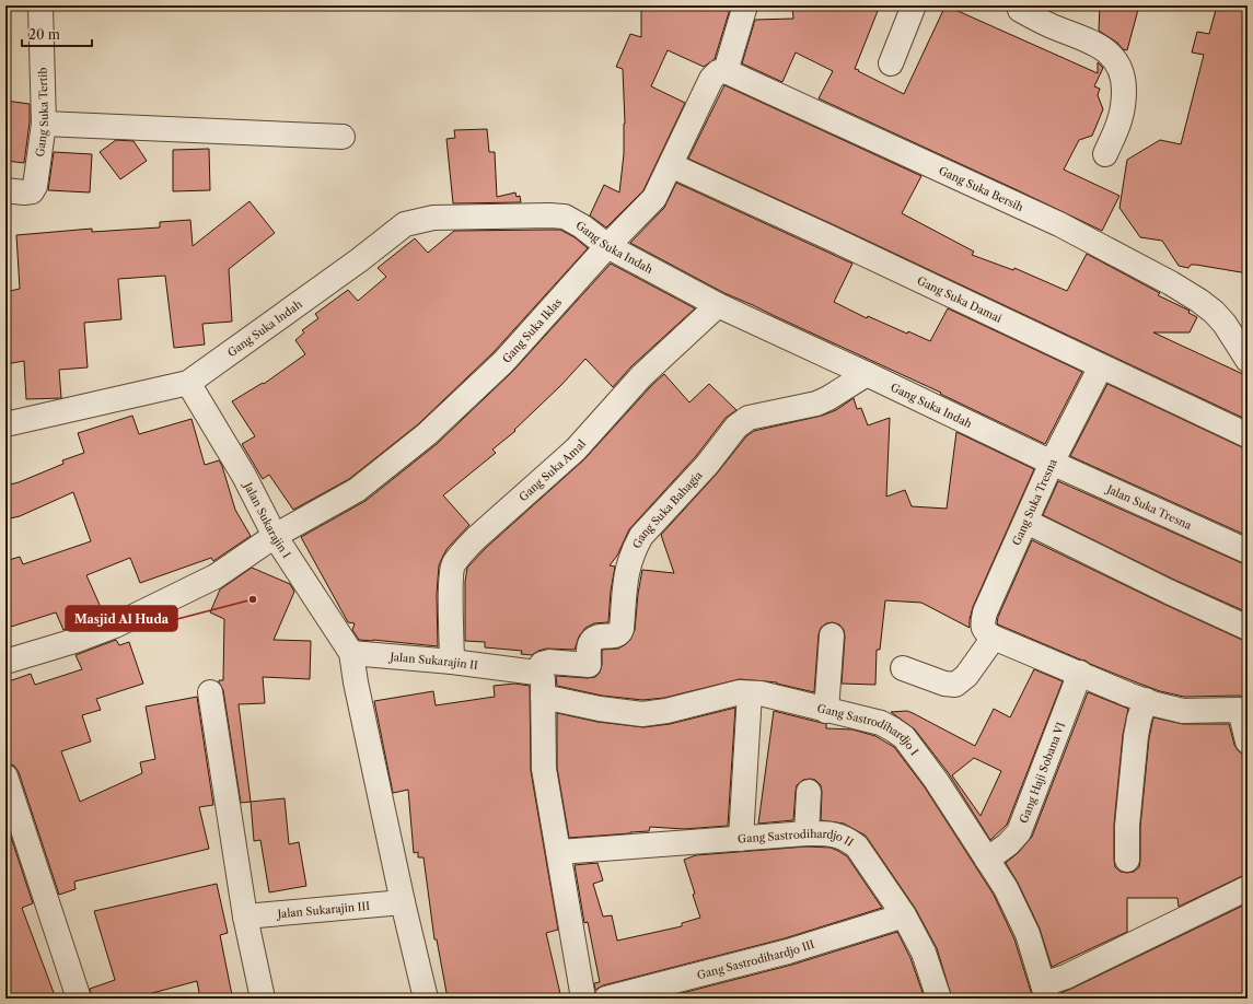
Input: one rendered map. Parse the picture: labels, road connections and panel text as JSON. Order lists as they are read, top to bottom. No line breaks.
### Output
{"streets":{"street":["Gang Suka Tertib","Gang Suka Bersih","Gang Suka Indah","Gang Suka Damai","Gang Suka Iklas","Gang Suka Amal","Gang Suka Tresna","Jalan Suka Tresna","Gang Suka Bahagia","Jalan Sukarajin I","Jalan Sukarajin II","Gang Sastrodihardjo I","Gang Haji Sobana VI","Gang Sastrodihardjo II","Jalan Sukarajin III","Gang Sastrodihardjo III"]},"crossings":[["Gang Suka Bersih","Gang Suka Iklas"],["Gang Suka Indah","Gang Suka Iklas"],["Gang Suka Indah","Gang Suka Amal"],["Gang Suka Indah","Gang Suka Tresna"],["Gang Suka Indah","Jalan Suka Tresna"],["Gang Suka Indah","Gang Suka Bahagia"],["Gang Suka Indah","Jalan Sukarajin I"],["Gang Suka Damai","Gang Suka Iklas"],["Gang Suka Damai","Gang Suka Tresna"],["Gang Suka Iklas","Jalan Sukarajin I"],["Gang Suka Amal","Jalan Sukarajin II"],["Gang Suka Tresna","Jalan Suka Tresna"],["Gang Suka Bahagia","Jalan Sukarajin II"],["Jalan Sukarajin I","Jalan Sukarajin II"],["Gang Sastrodihardjo I","Gang Haji Sobana VI"],["Gang Sastrodihardjo II","Gang Sastrodihardjo III"]],"places":["Masjid Al Huda"],"scale_bar":"20 m"}
